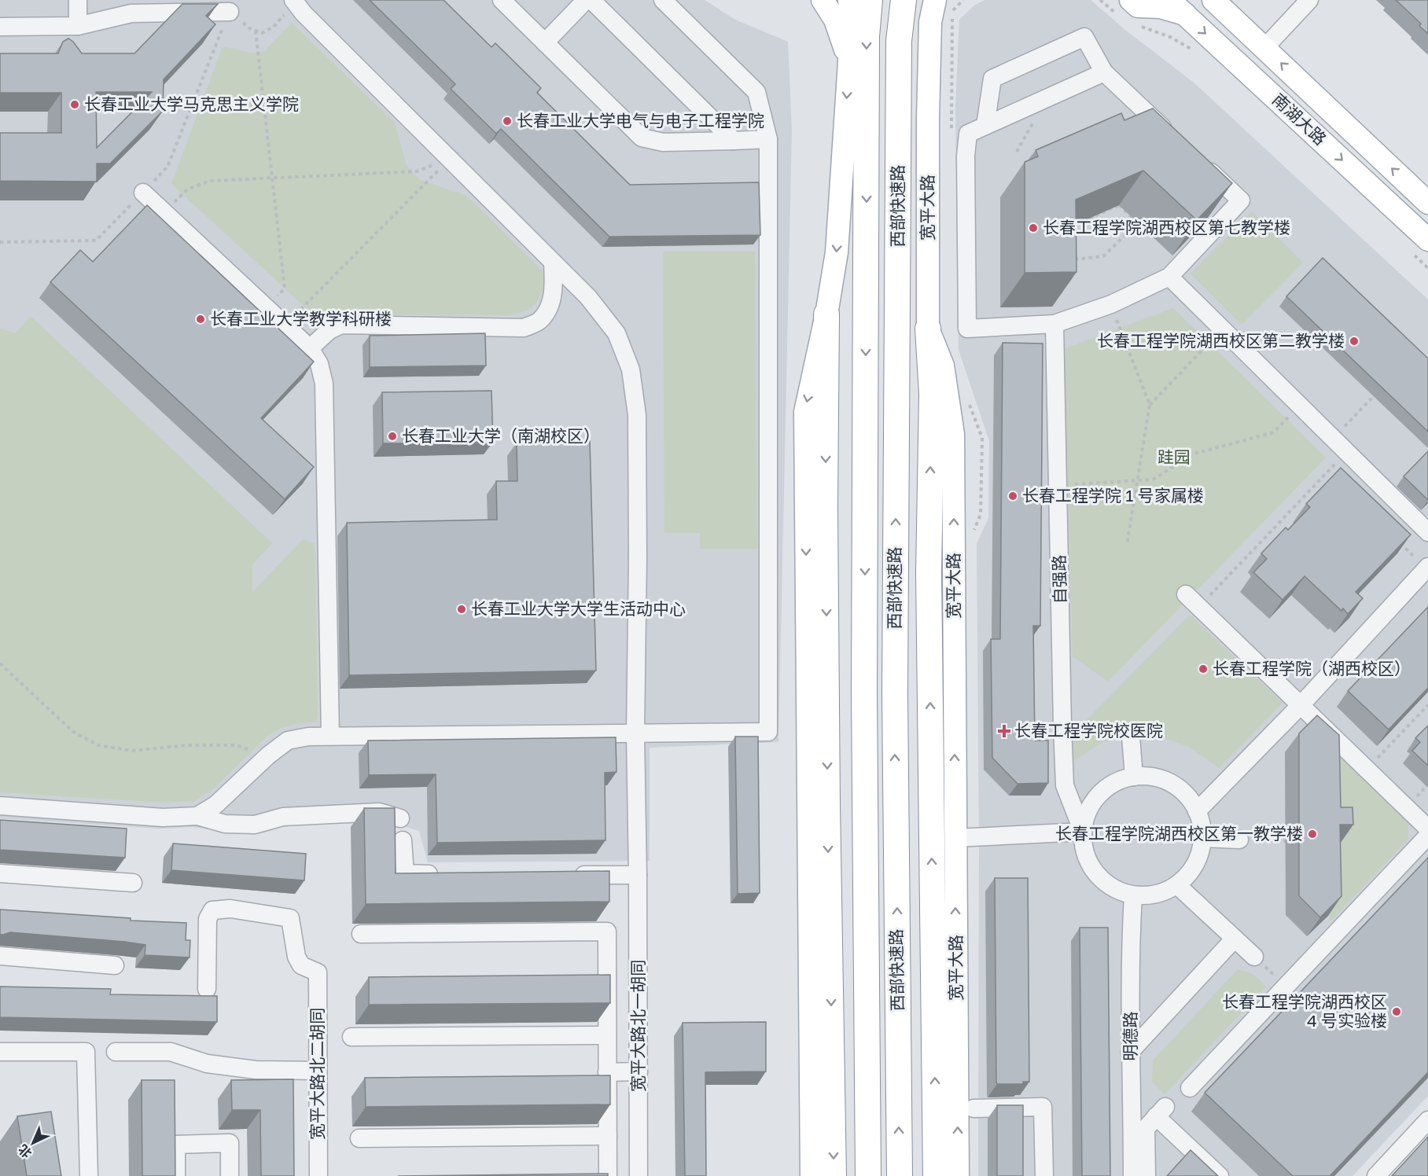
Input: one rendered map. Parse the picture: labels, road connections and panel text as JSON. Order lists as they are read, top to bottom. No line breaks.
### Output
{"streets":{"highway":["西部快速路"],"main road":["南湖大路","宽平大路"],"street":["自强路","宽平大路北一胡同","明德路","宽平大路北二胡同"]},"crossings":[["自强路","明德路"]],"parks":["跬园"],"places":{"other":["长春工业大学马克思主义学院","长春工业大学电气与电子工程学院","长春工程学院湖西校区第七教学楼","长春工业大学教学科研楼","长春工程学院湖西校区第二教学楼","长春工业大学（南湖校区）","长春工程学院 1 号家属楼","长春工业大学大学生活动中心","长春工程学院（湖西校区）","长春工程学院湖西校区第一教学楼","长春工程学院湖西校区 4 号实验楼"],"health":["长春工程学院校医院"]},"north":"bottom left"}
